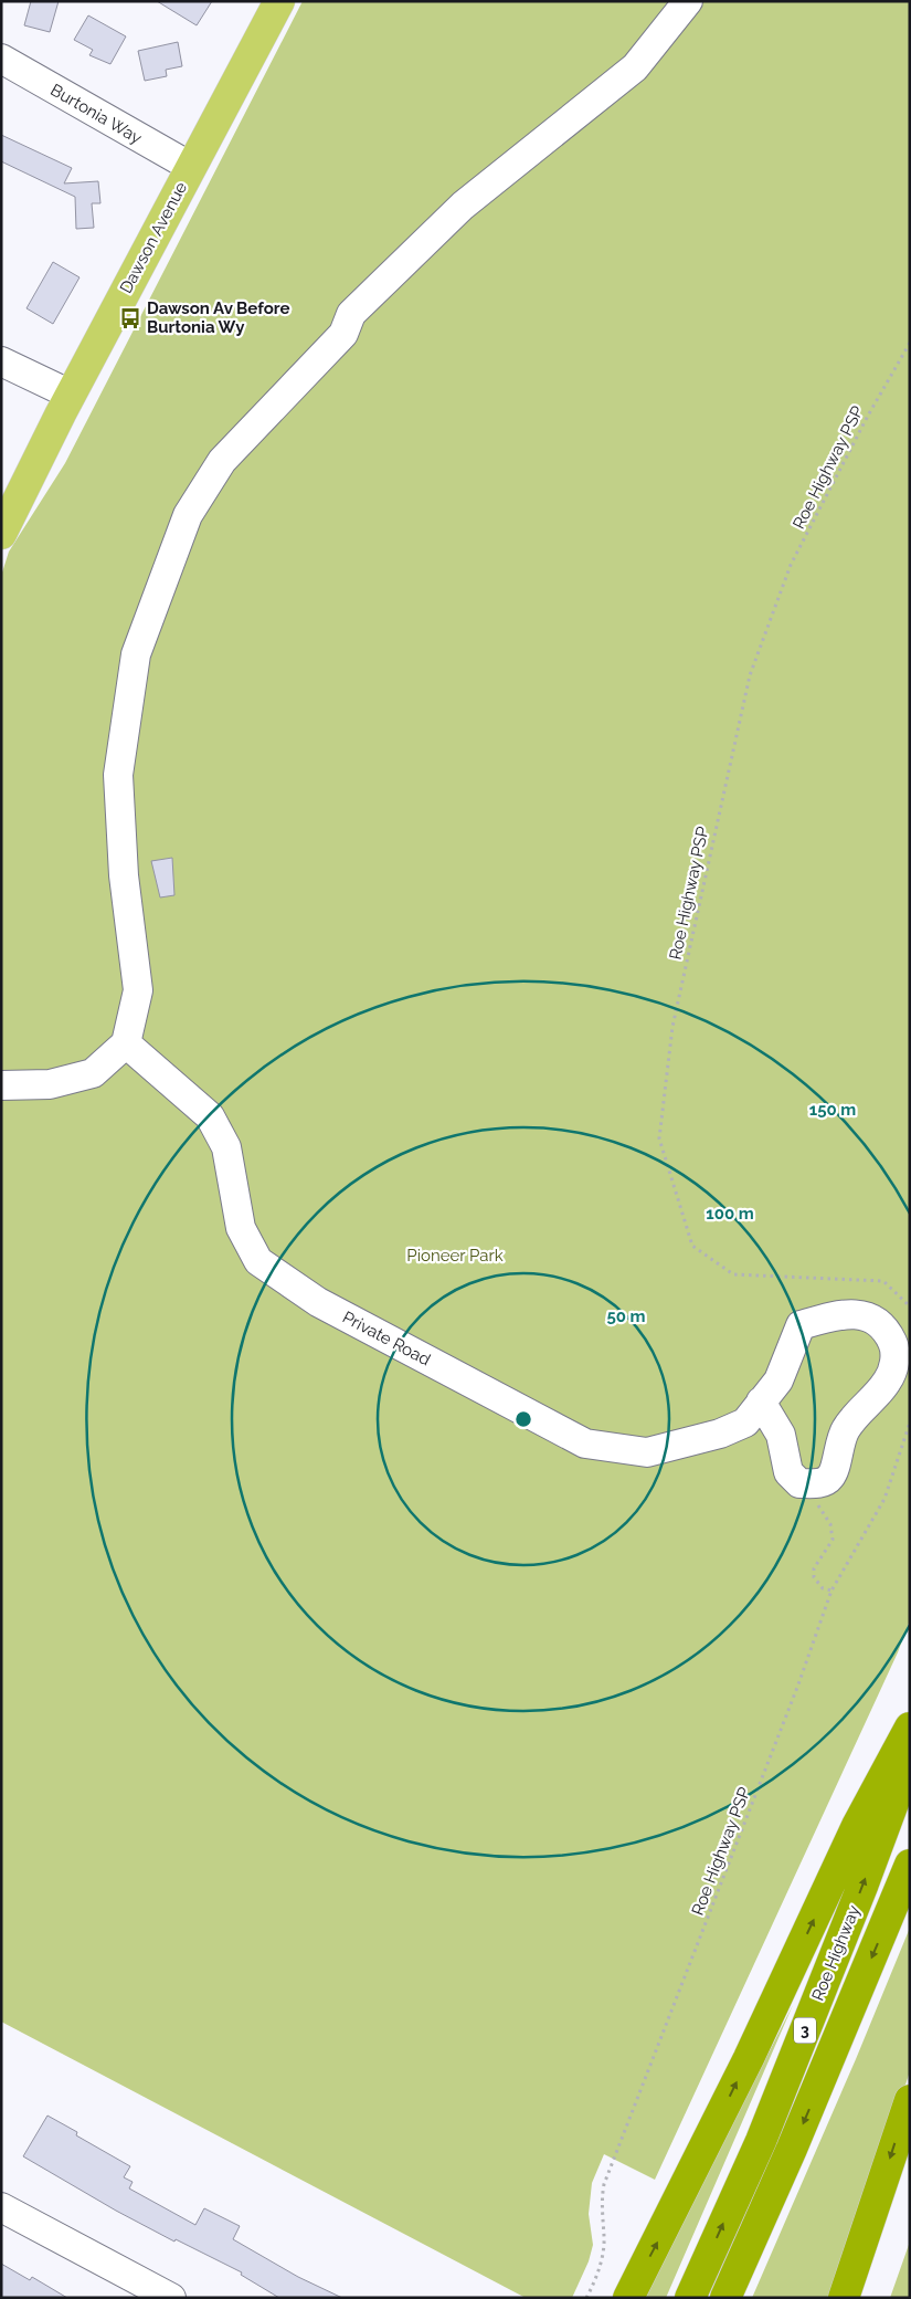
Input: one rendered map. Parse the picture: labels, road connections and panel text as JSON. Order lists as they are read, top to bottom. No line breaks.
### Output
{"streets":{"highway":["Roe Highway","3"],"main road":["Dawson Avenue"],"street":["Burtonia Way","Private Road"],"path":["Roe Highway PSP"]},"crossings":[["Burtonia Way","Dawson Avenue"]],"parks":["Pioneer Park"],"places":{"bus stop":["Dawson Av Before Burtonia Wy"]},"rings":["150 m","100 m","50 m"]}
